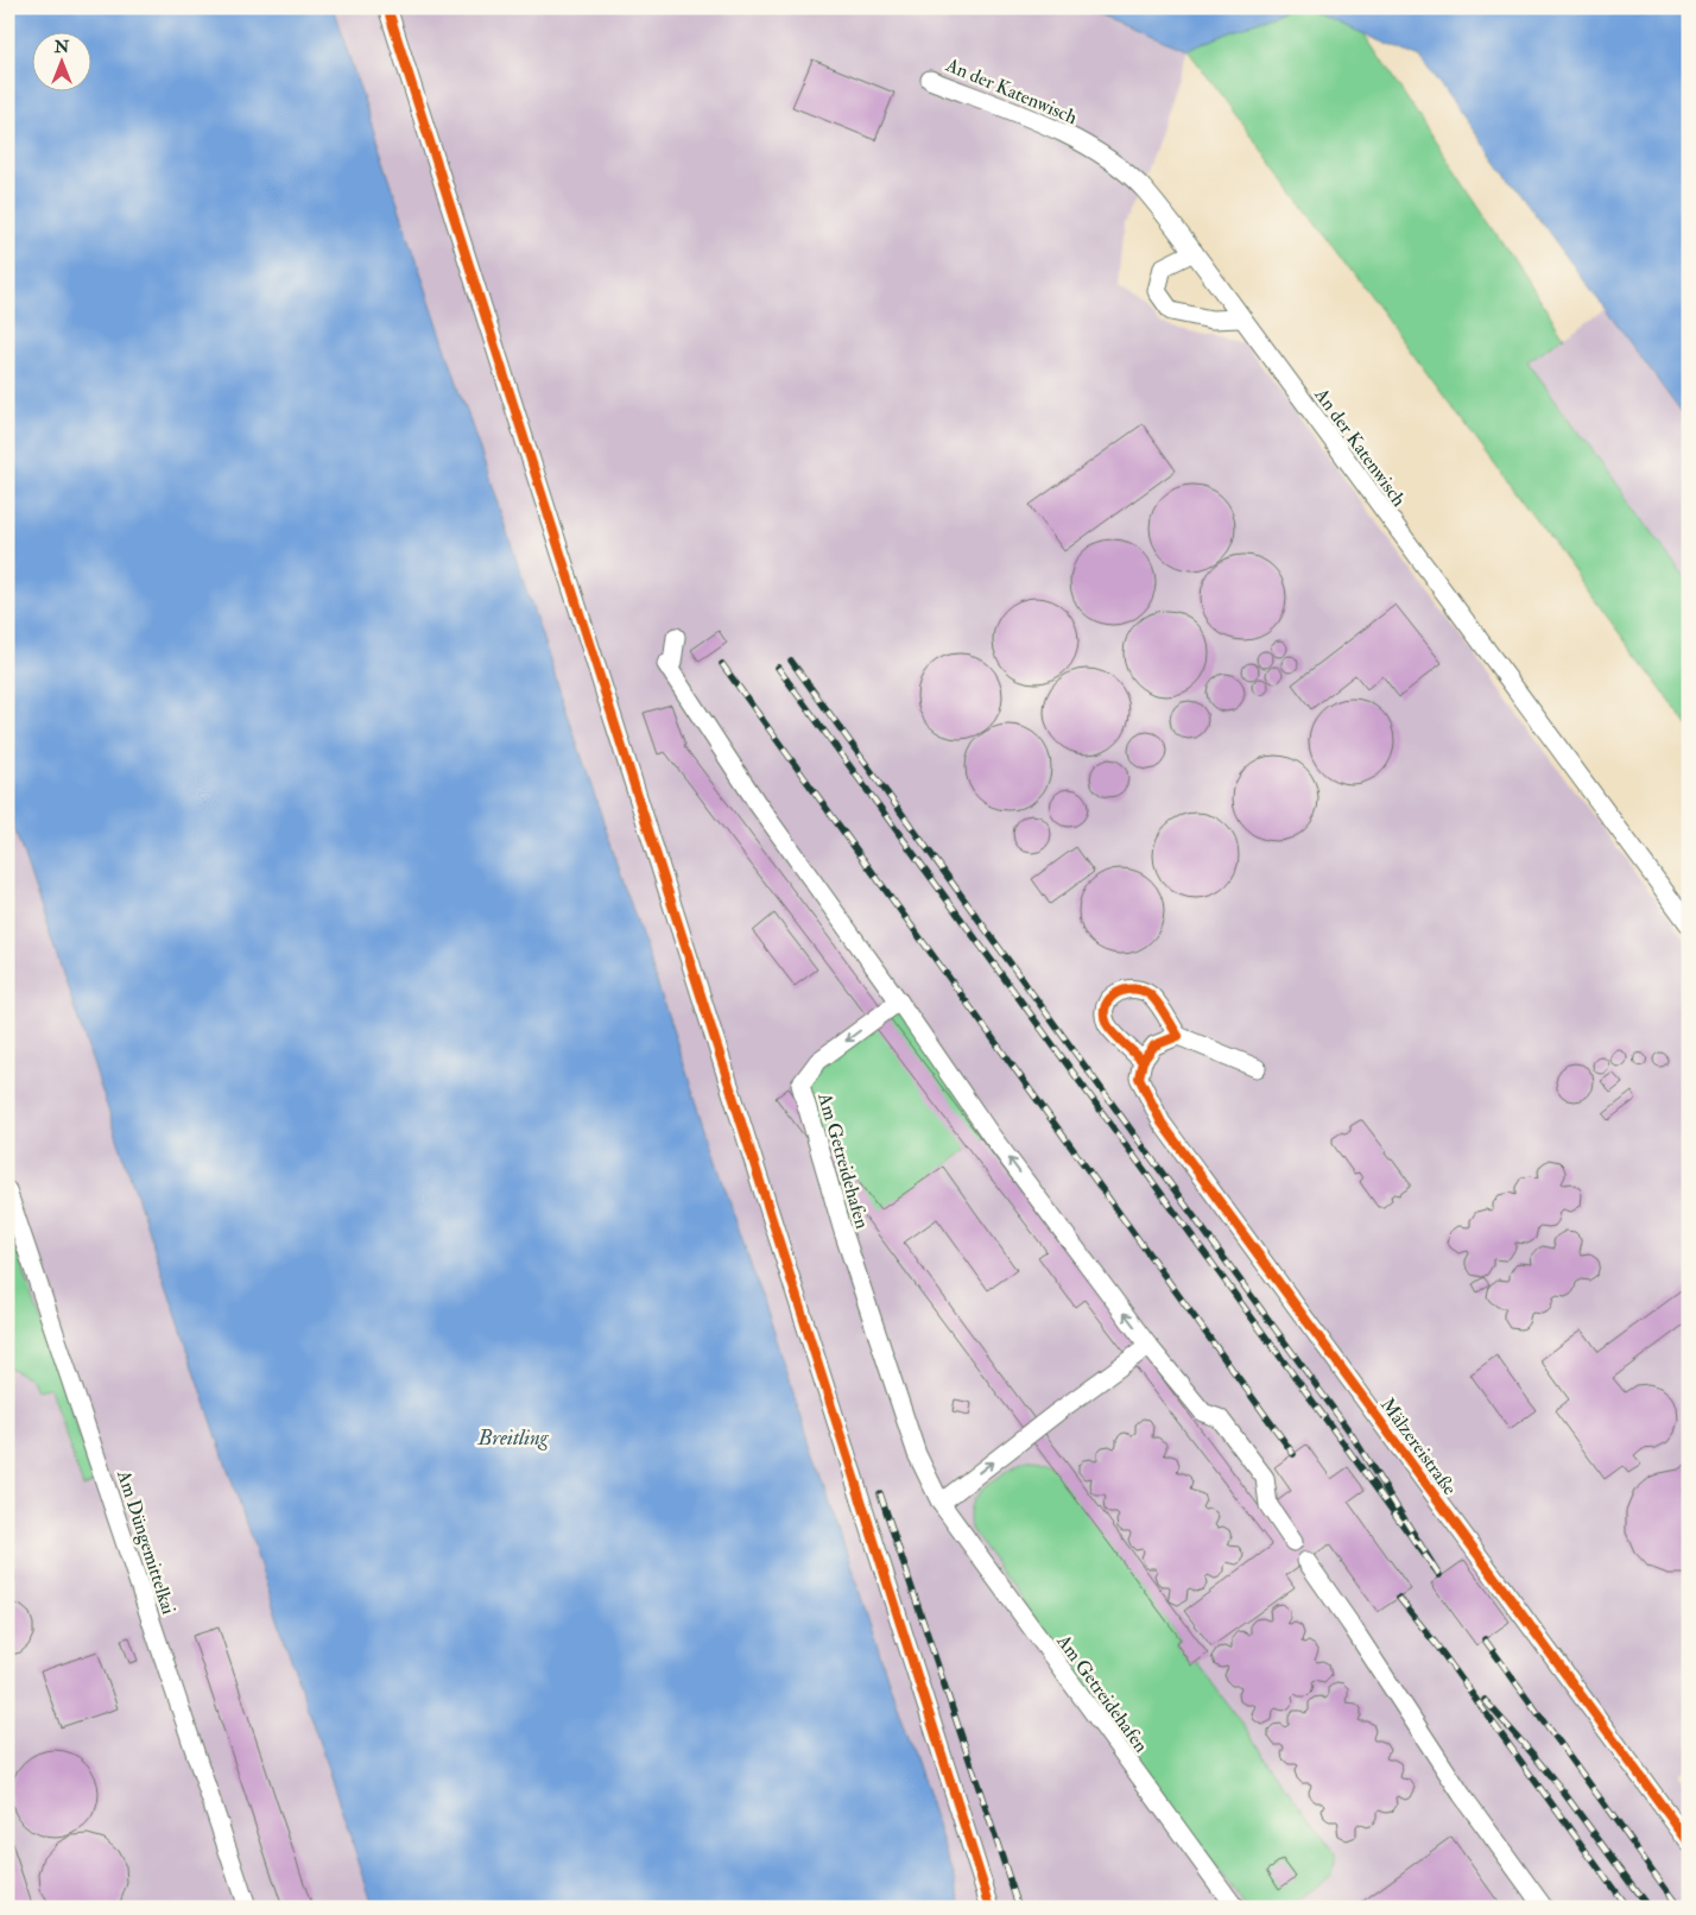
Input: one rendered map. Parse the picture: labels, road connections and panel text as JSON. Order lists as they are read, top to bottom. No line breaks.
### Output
{"streets":{"street":["An der Katenwisch","Am Getreidehafen","Mälzereistraße","Am Düngemittelkai"]},"water":["Breitling"],"north":"top"}
